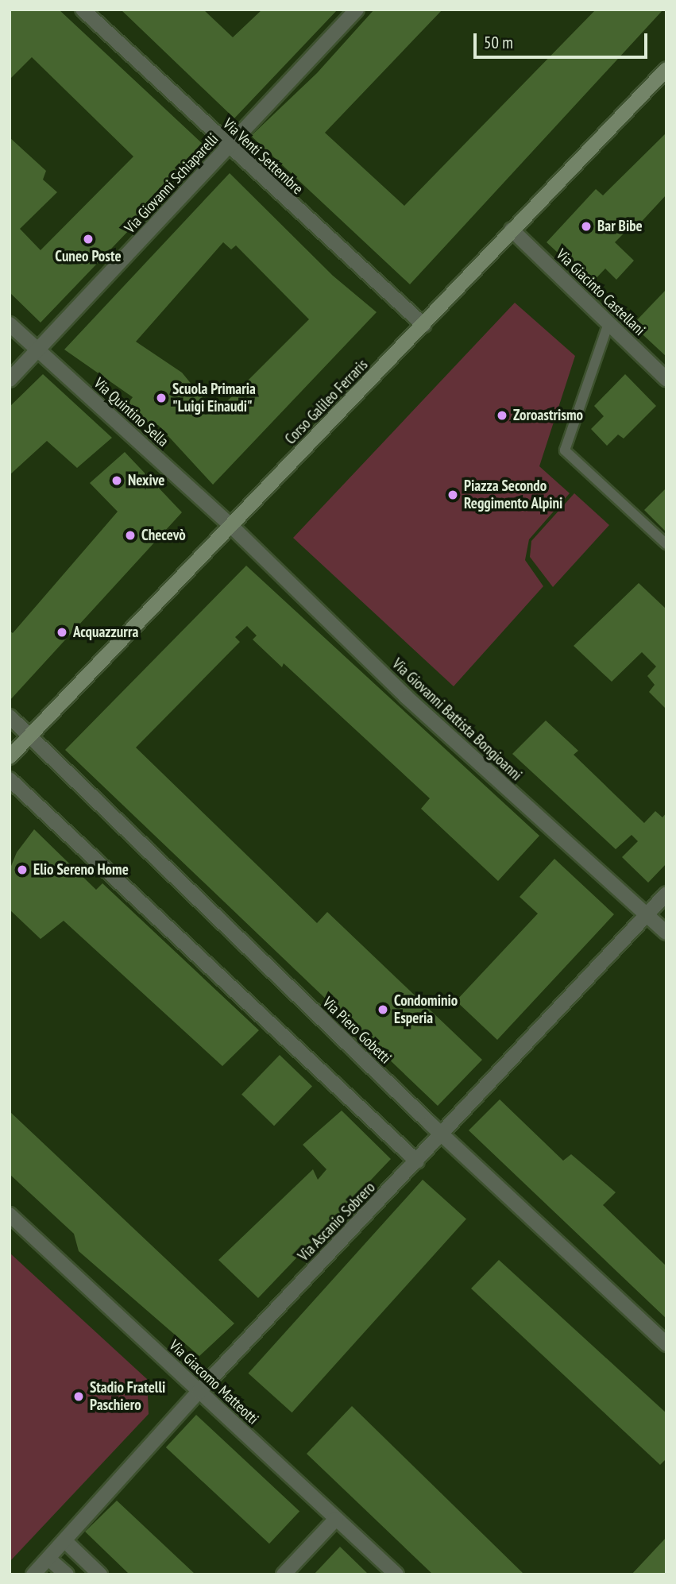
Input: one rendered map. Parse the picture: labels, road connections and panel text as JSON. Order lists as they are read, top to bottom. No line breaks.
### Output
{"streets":{"street":["Via Venti Settembre","Via Giovanni Schiaparelli","Via Giacinto Castellani","Corso Galileo Ferraris","Via Quintino Sella","Via Giovanni Battista Bongioanni","Via Piero Gobetti","Via Ascanio Sobrero","Via Giacomo Matteotti"]},"crossings":[["Via Venti Settembre","Via Giovanni Schiaparelli"],["Via Venti Settembre","Corso Galileo Ferraris"],["Via Giovanni Schiaparelli","Via Quintino Sella"],["Via Giacinto Castellani","Corso Galileo Ferraris"],["Corso Galileo Ferraris","Via Quintino Sella"],["Corso Galileo Ferraris","Via Giovanni Battista Bongioanni"],["Corso Galileo Ferraris","Via Piero Gobetti"],["Via Quintino Sella","Via Giovanni Battista Bongioanni"],["Via Giovanni Battista Bongioanni","Via Ascanio Sobrero"],["Via Piero Gobetti","Via Ascanio Sobrero"],["Via Ascanio Sobrero","Via Giacomo Matteotti"]],"places":["Bar Bibe","Cuneo Poste","Scuola Primaria \"Luigi Einaudi\"","Zoroastrismo","Nexive","Piazza Secondo Reggimento Alpini","Checevò","Acquazzurra","Elio Sereno Home","Condominio Esperia","Stadio Fratelli Paschiero"],"scale_bar":"50 m"}
